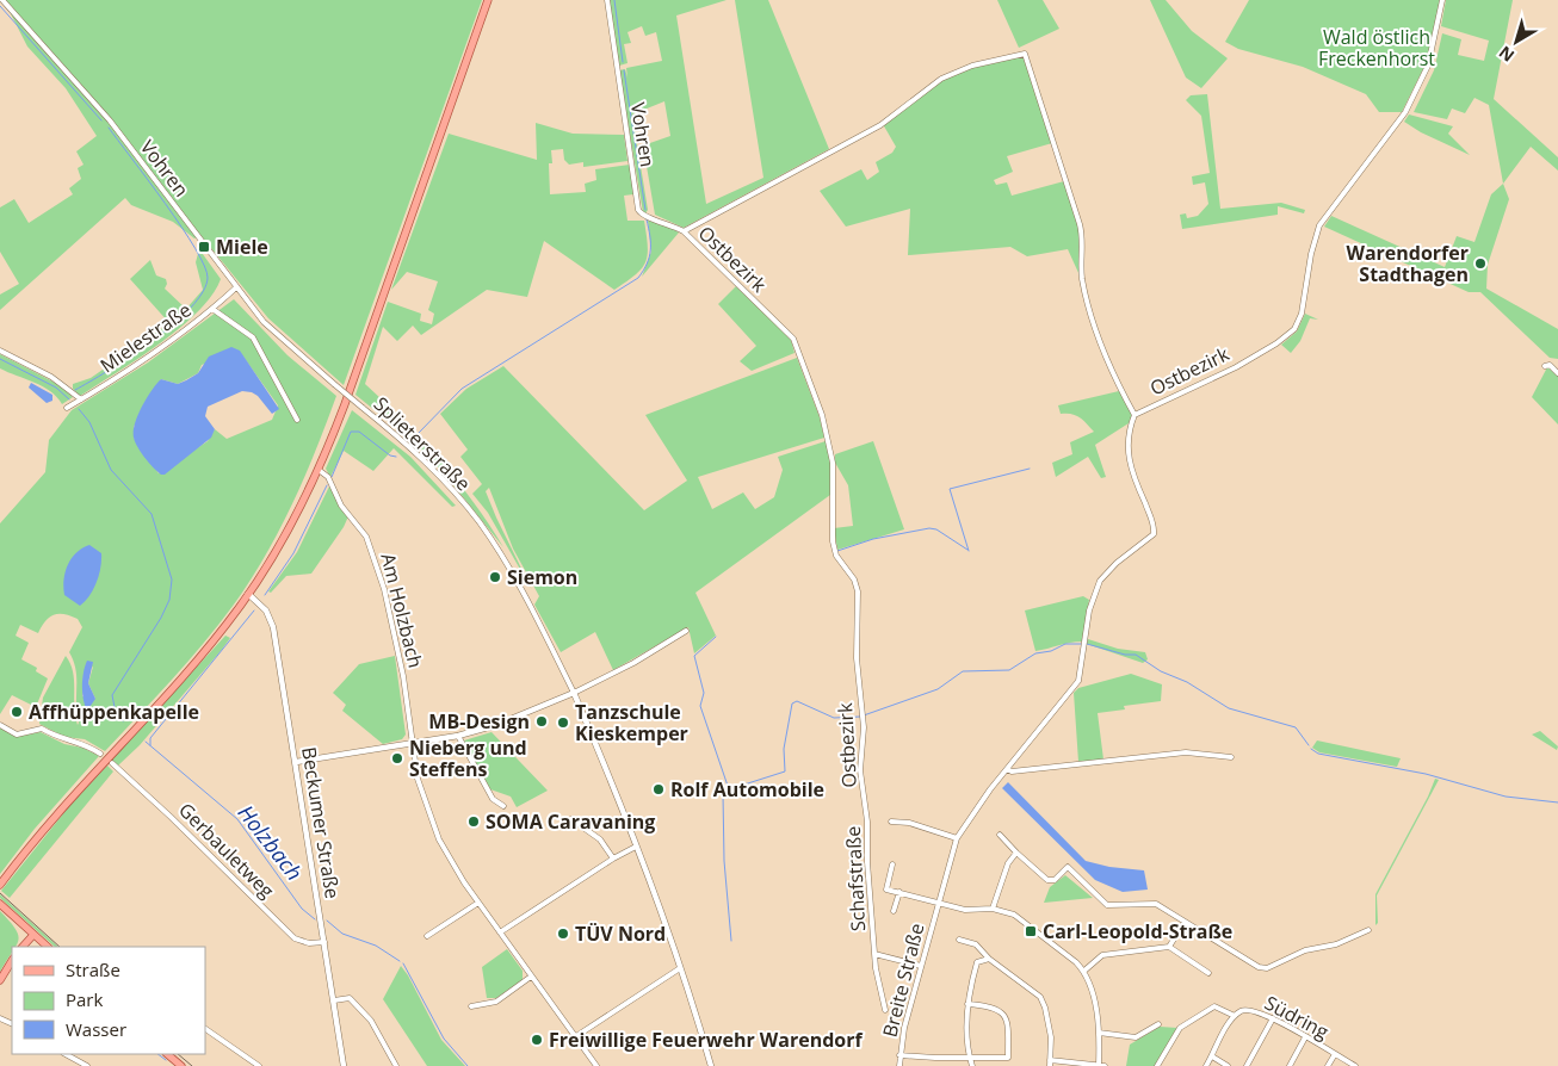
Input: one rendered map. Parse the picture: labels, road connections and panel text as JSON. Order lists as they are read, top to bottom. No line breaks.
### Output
{"streets":{"street":["Vohren","Ostbezirk","Mielestraße","Splieterstraße","Am Holzbach","Beckumer Straße","Gerbauletweg","Schafstraße","Breite Straße","Südring"]},"crossings":[["Vohren","Ostbezirk"],["Vohren","Mielestraße"],["Vohren","Splieterstraße"],["Ostbezirk","Schafstraße"],["Ostbezirk","Breite Straße"],["Beckumer Straße","Gerbauletweg"],["Schafstraße","Breite Straße"]],"water":["Holzbach"],"parks":["Wald östlich Freckenhorst"],"places":{"transit":["Miele","Carl-Leopold-Straße"],"other":["Warendorfer Stadthagen","Siemon","Affhüppenkapelle","MB-Design","Tanzschule Kieskemper","Nieberg und Steffens","Rolf Automobile","SOMA Caravaning","TÜV Nord","Freiwillige Feuerwehr Warendorf"]},"legend":["Straße","Park","Wasser"],"north":"bottom left"}
